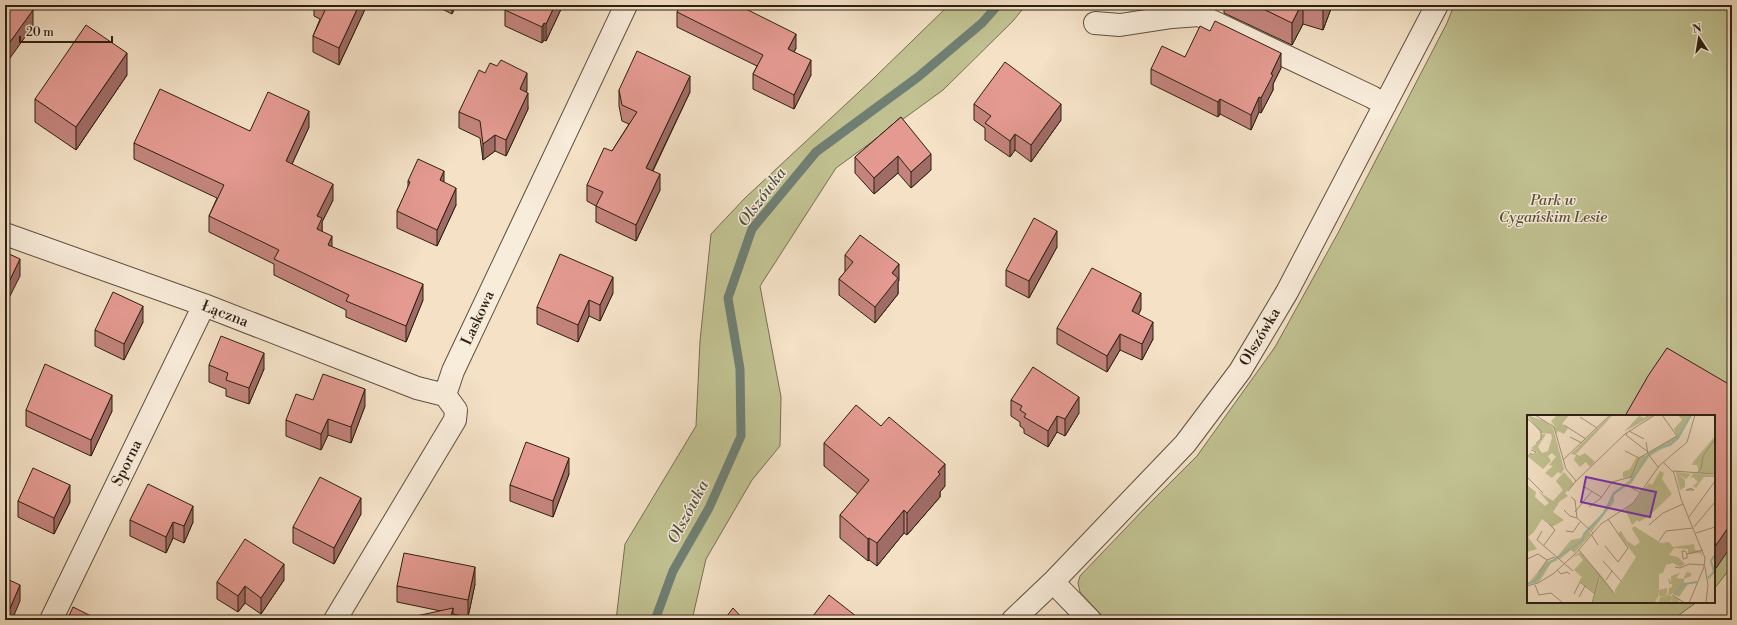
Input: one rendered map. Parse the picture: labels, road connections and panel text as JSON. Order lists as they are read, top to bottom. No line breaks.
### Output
{"streets":{"street":["Łączna","Laskowa","Olszówka","Sporna"]},"crossings":[["Łączna","Laskowa"],["Łączna","Sporna"]],"water":["Olszówka"],"parks":["Park w Cygańskim Lesie"],"scale_bar":"20 m","north":"top"}
